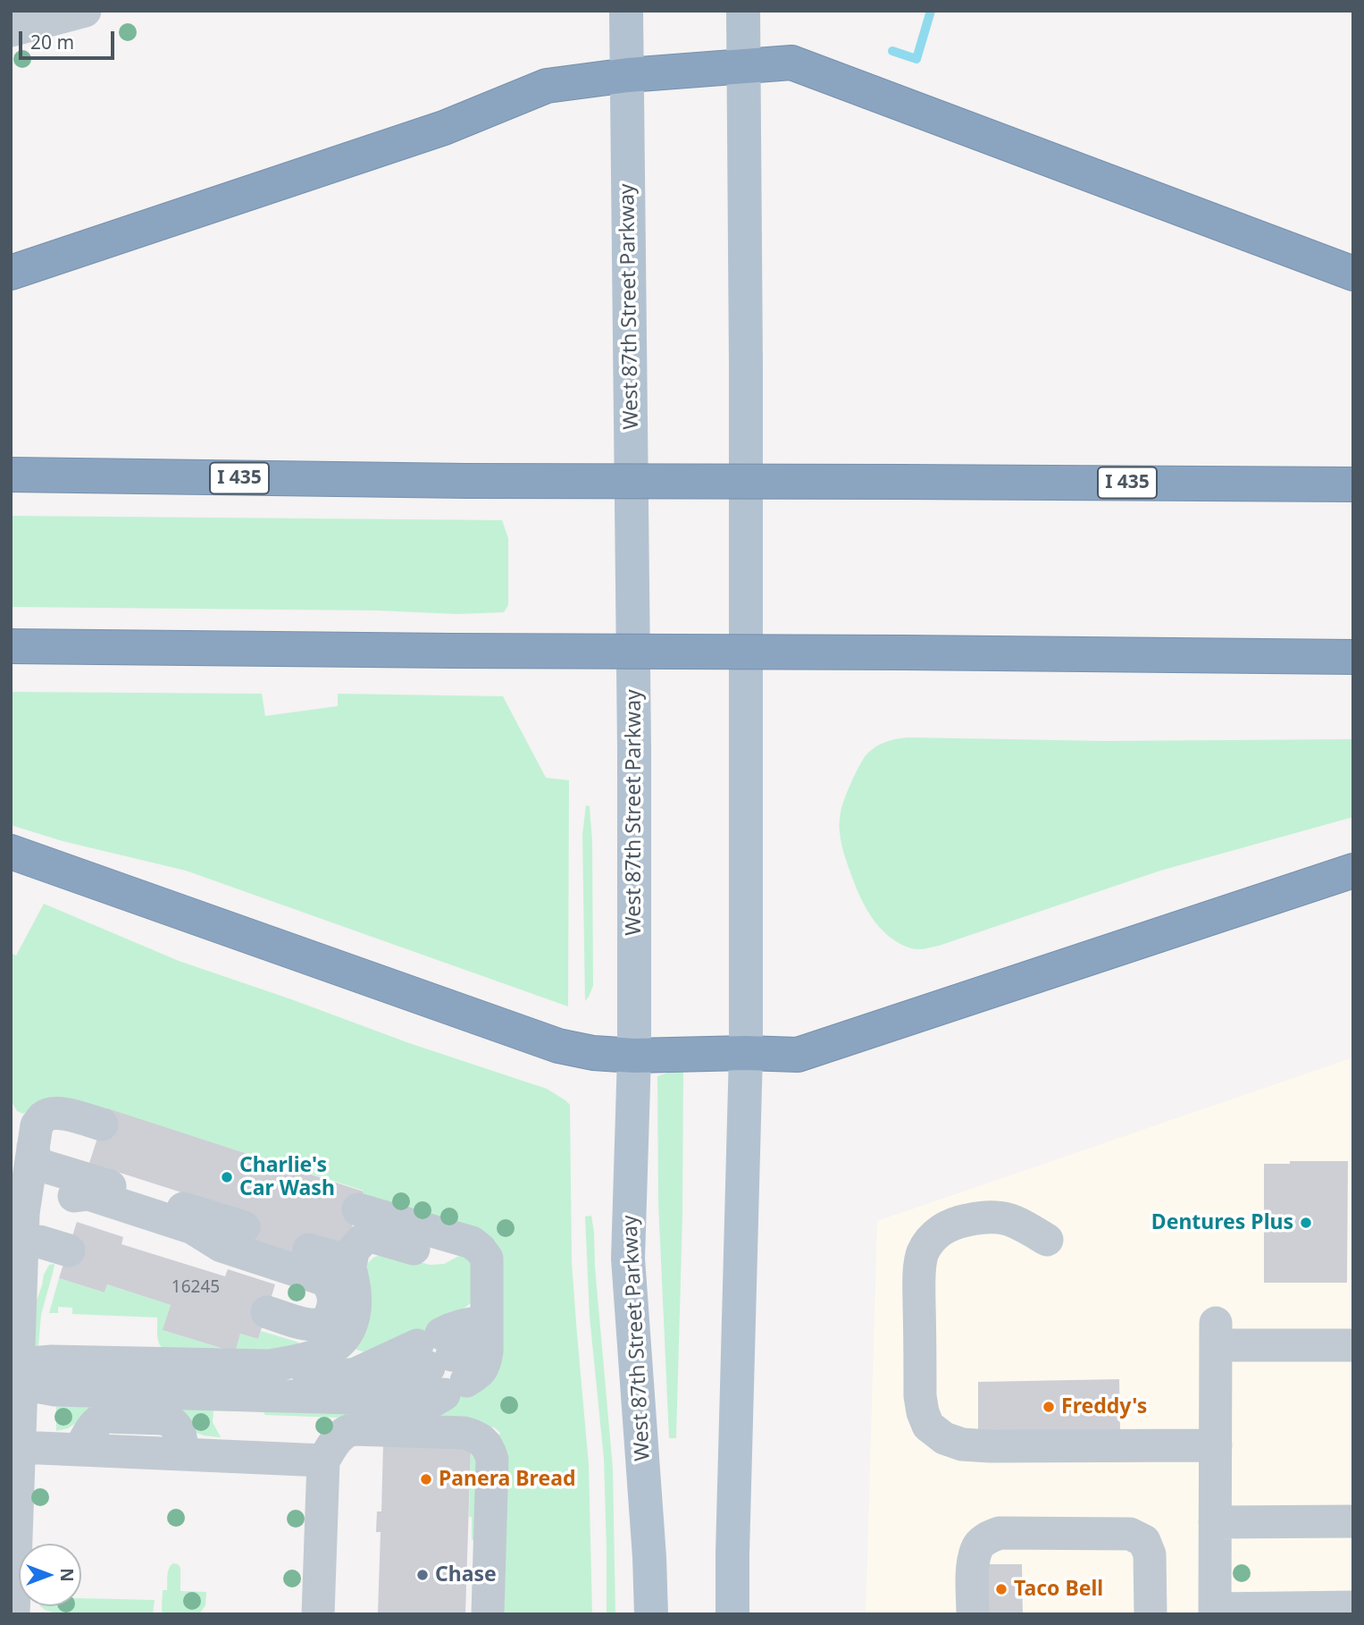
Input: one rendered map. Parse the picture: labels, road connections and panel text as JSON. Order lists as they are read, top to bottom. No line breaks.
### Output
{"streets":{"highway":["I 435"],"main road":["West 87th Street Parkway"]},"places":["Charlie's Car Wash","Dentures Plus","Freddy's","Panera Bread","Chase","Taco Bell"],"house_numbers":["16245"],"scale_bar":"20 m","north":"right"}
